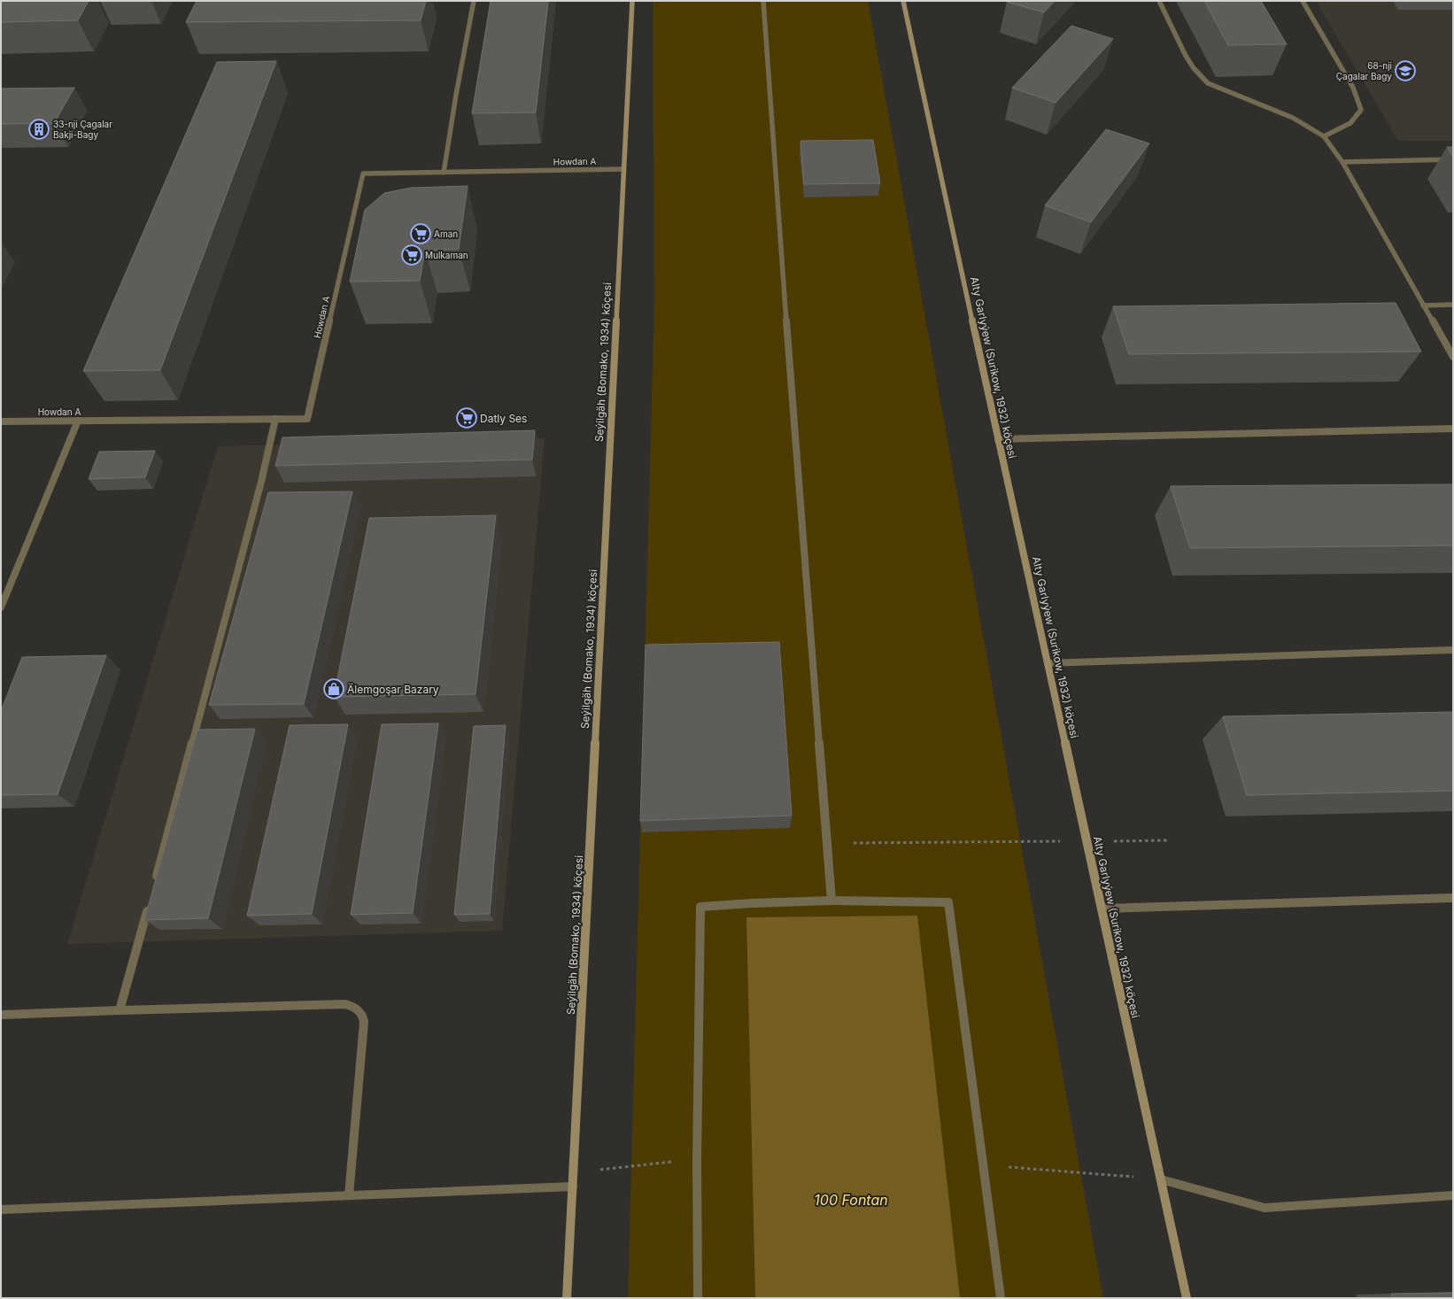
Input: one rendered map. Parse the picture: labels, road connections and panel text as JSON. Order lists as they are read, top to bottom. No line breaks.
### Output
{"streets":{"street":["Howdan A","Seýilgäh (Bomako, 1934) köçesi","Alty Garlyýew (Surikow, 1932) köçesi"]},"crossings":[["Howdan A","Seýilgäh (Bomako, 1934) köçesi"]],"water":["100 Fontan"],"places":{"school or university":["68-nji Çagalar Bagy"],"building":["33-nji Çagalar Bakji-Bagy"],"supermarket":["Aman","Mulkaman","Datly Ses"],"shop":["Älemgoşar Bazary"]}}
